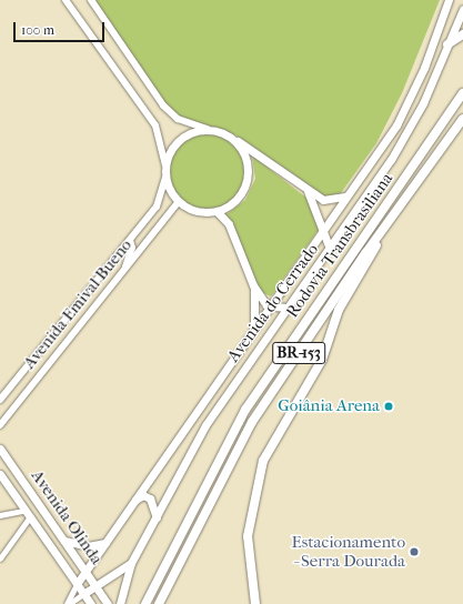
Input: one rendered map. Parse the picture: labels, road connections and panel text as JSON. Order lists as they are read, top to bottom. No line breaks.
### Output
{"streets":{"highway":["Rodovia Transbrasiliana","BR-153"],"main road":["Avenida do Cerrado","Avenida Olinda"],"street":["Avenida Emival Bueno"]},"crossings":[["Avenida do Cerrado","Avenida Olinda"]],"places":["Goiânia Arena","Estacionamento - Serra Dourada"],"scale_bar":"100 m"}
